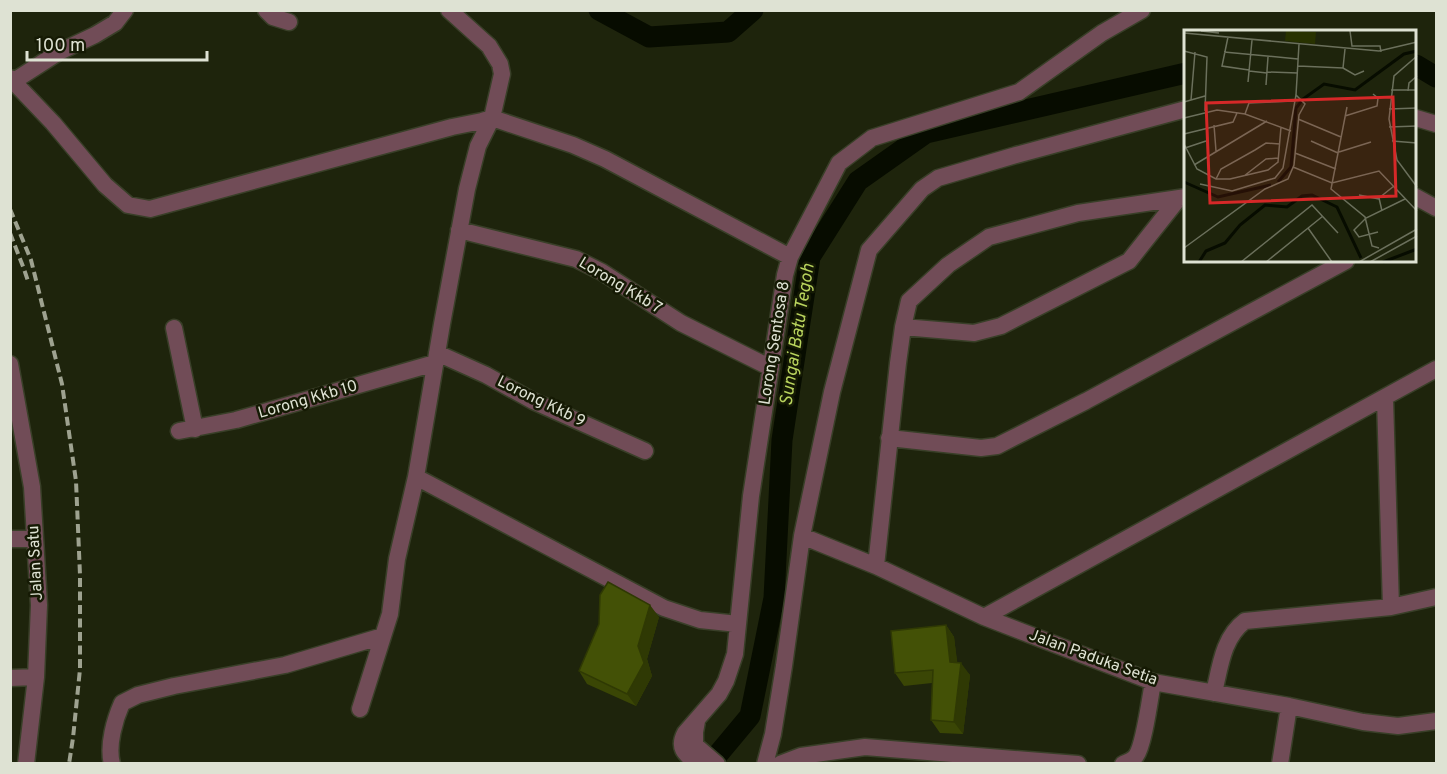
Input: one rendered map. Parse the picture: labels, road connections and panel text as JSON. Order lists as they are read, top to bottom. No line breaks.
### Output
{"streets":{"street":["Lorong Kkb 7","Lorong Sentosa 8","Lorong Kkb 10","Lorong Kkb 9","Jalan Satu","Jalan Paduka Setia"]},"crossings":[["Lorong Kkb 7","Lorong Sentosa 8"],["Lorong Kkb 10","Lorong Kkb 9"]],"water":["Sungai Batu Tegoh"],"scale_bar":"100 m"}
